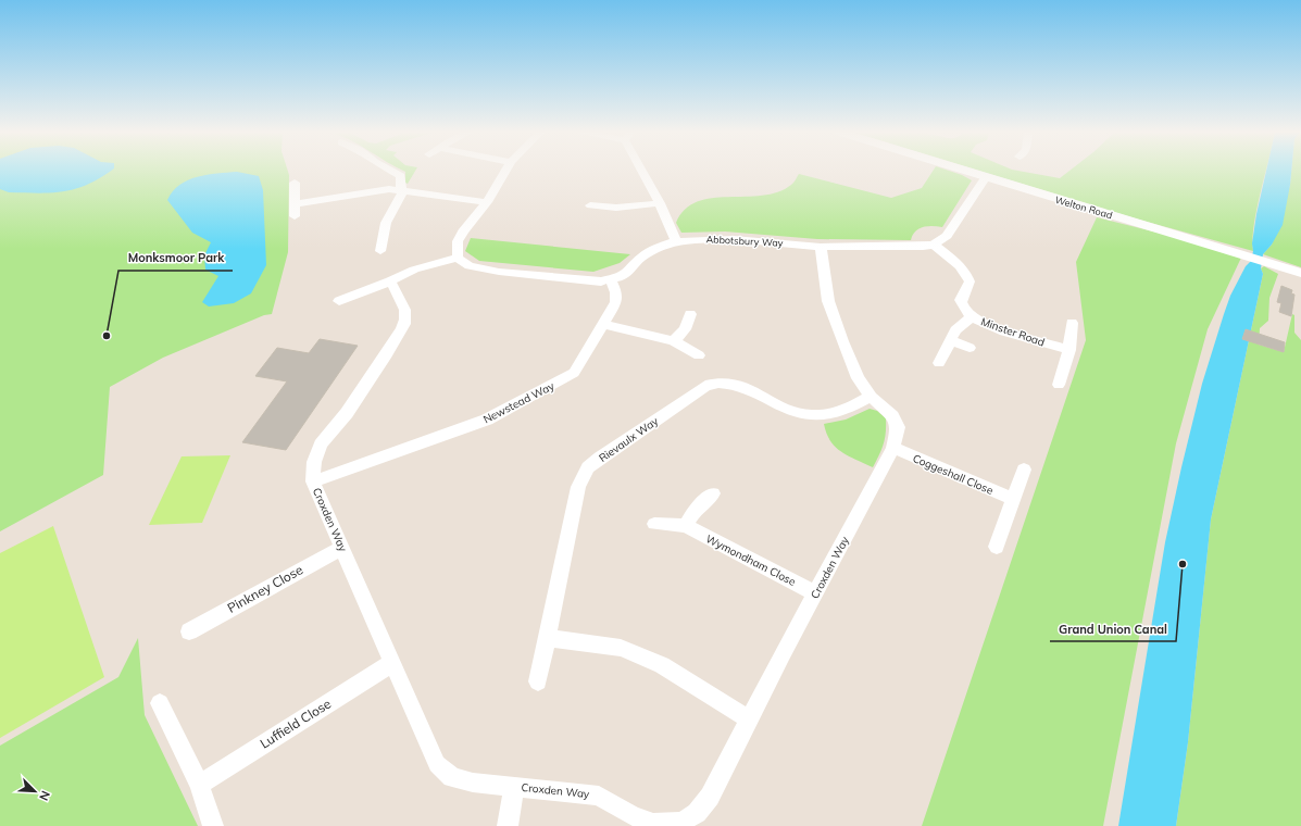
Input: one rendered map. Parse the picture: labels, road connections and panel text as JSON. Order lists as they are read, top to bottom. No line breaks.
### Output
{"streets":{"street":["Welton Road","Abbotsbury Way","Minster Road","Newstead Way","Rievaulx Way","Coggeshall Close","Croxden Way","Wymondham Close","Pinkney Close","Luffield Close"]},"crossings":[["Abbotsbury Way","Minster Road"],["Abbotsbury Way","Newstead Way"],["Abbotsbury Way","Croxden Way"],["Newstead Way","Croxden Way"],["Rievaulx Way","Croxden Way"],["Coggeshall Close","Croxden Way"],["Croxden Way","Wymondham Close"],["Croxden Way","Pinkney Close"],["Croxden Way","Luffield Close"]],"places":["Monksmoor Park","Grand Union Canal"],"north":"bottom right"}
